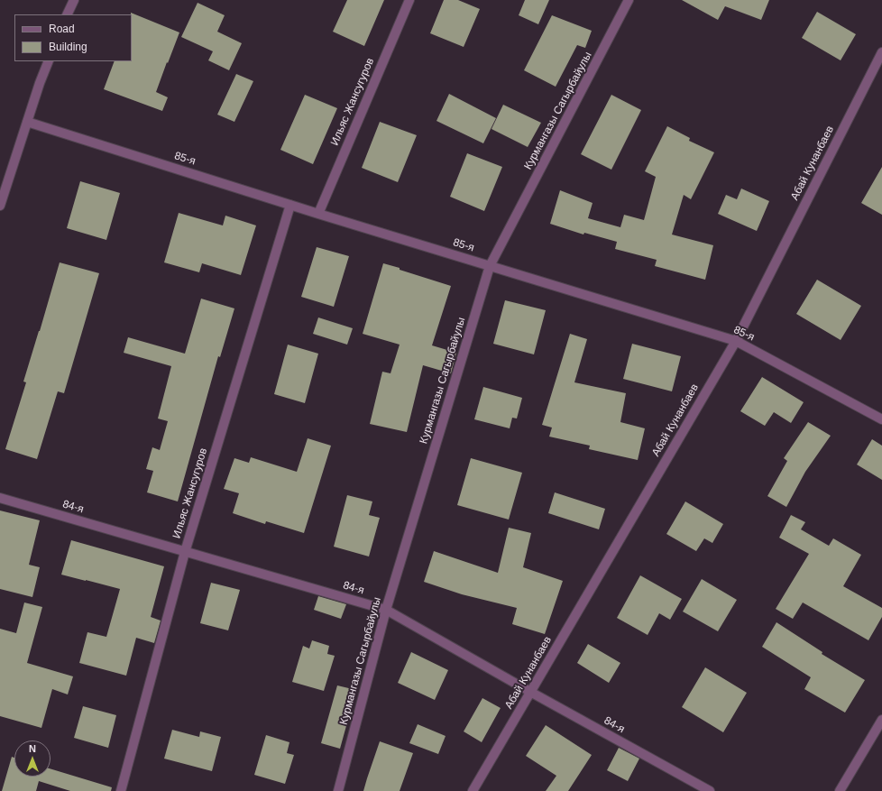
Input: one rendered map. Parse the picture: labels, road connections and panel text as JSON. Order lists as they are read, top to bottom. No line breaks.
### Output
{"streets":{"street":["Ильяс Жансугуров","Курмангазы Сагырбайулы","85-я","Абай Кунанбаев","84-я"]},"crossings":[["Ильяс Жансугуров","85-я"],["Ильяс Жансугуров","84-я"],["Курмангазы Сагырбайулы","85-я"],["Курмангазы Сагырбайулы","84-я"],["85-я","Абай Кунанбаев"],["Абай Кунанбаев","84-я"]],"legend":["Road","Building"],"north":"top"}
